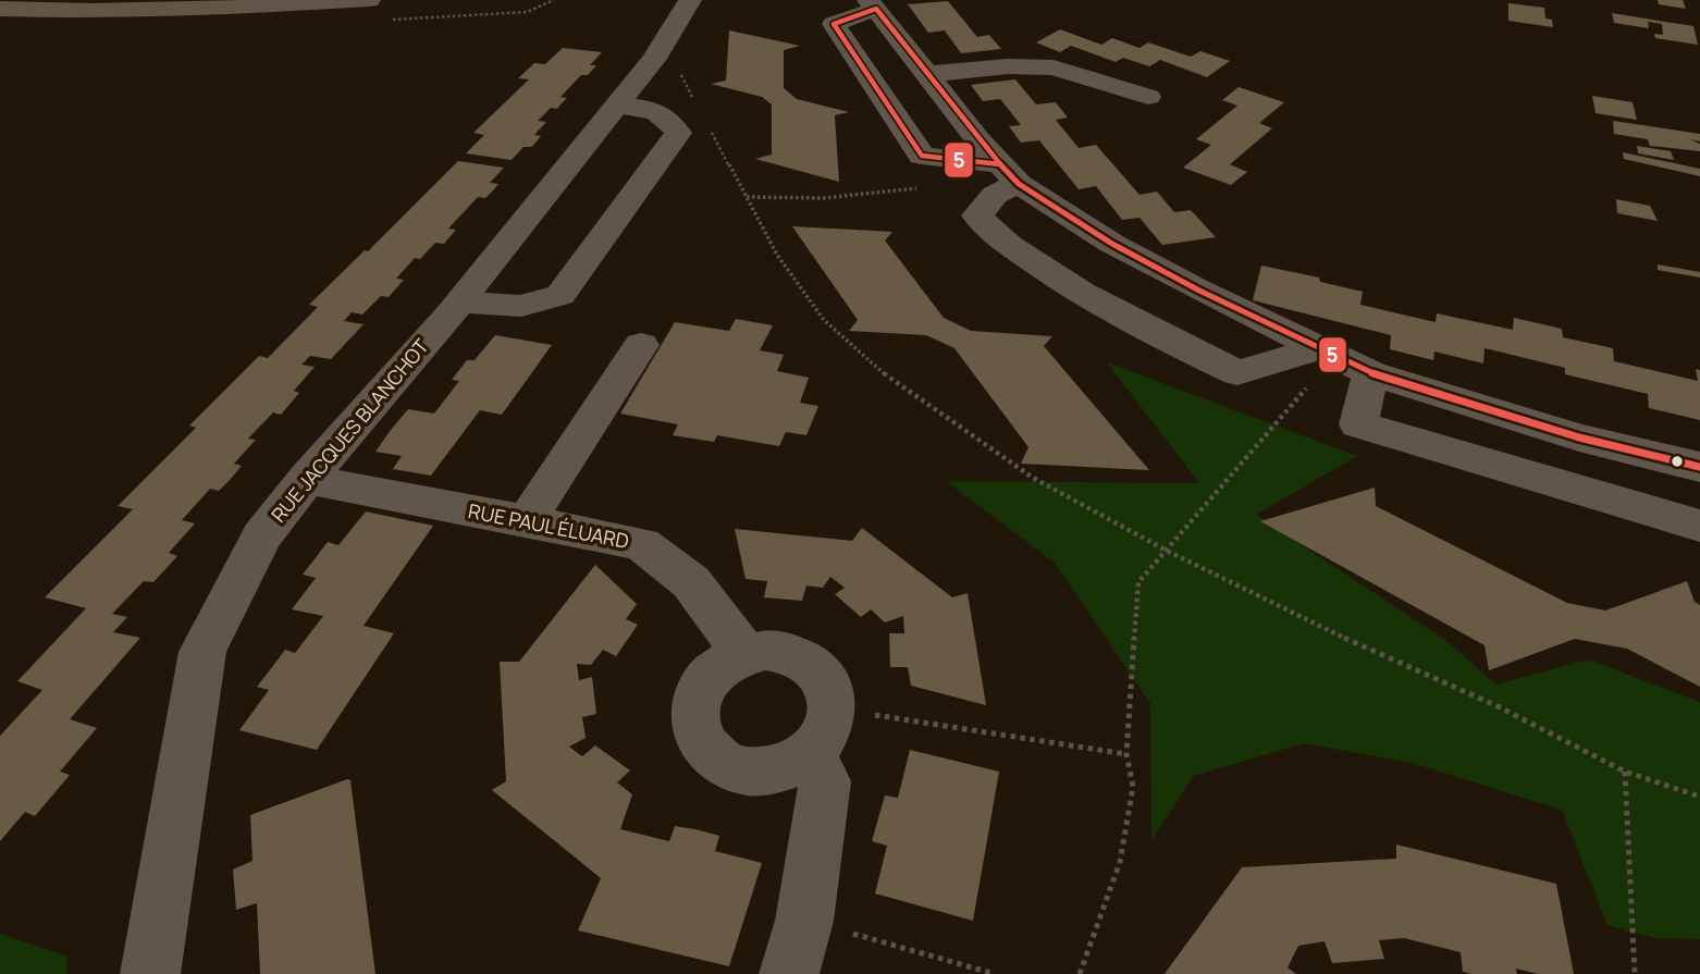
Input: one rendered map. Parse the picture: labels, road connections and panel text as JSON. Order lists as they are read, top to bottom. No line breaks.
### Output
{"streets":{"street":["RUE JACQUES BLANCHOT","RUE PAUL ÉLUARD"]},"crossings":[["RUE JACQUES BLANCHOT","RUE PAUL ÉLUARD"]],"lines":["transit line 5"]}
